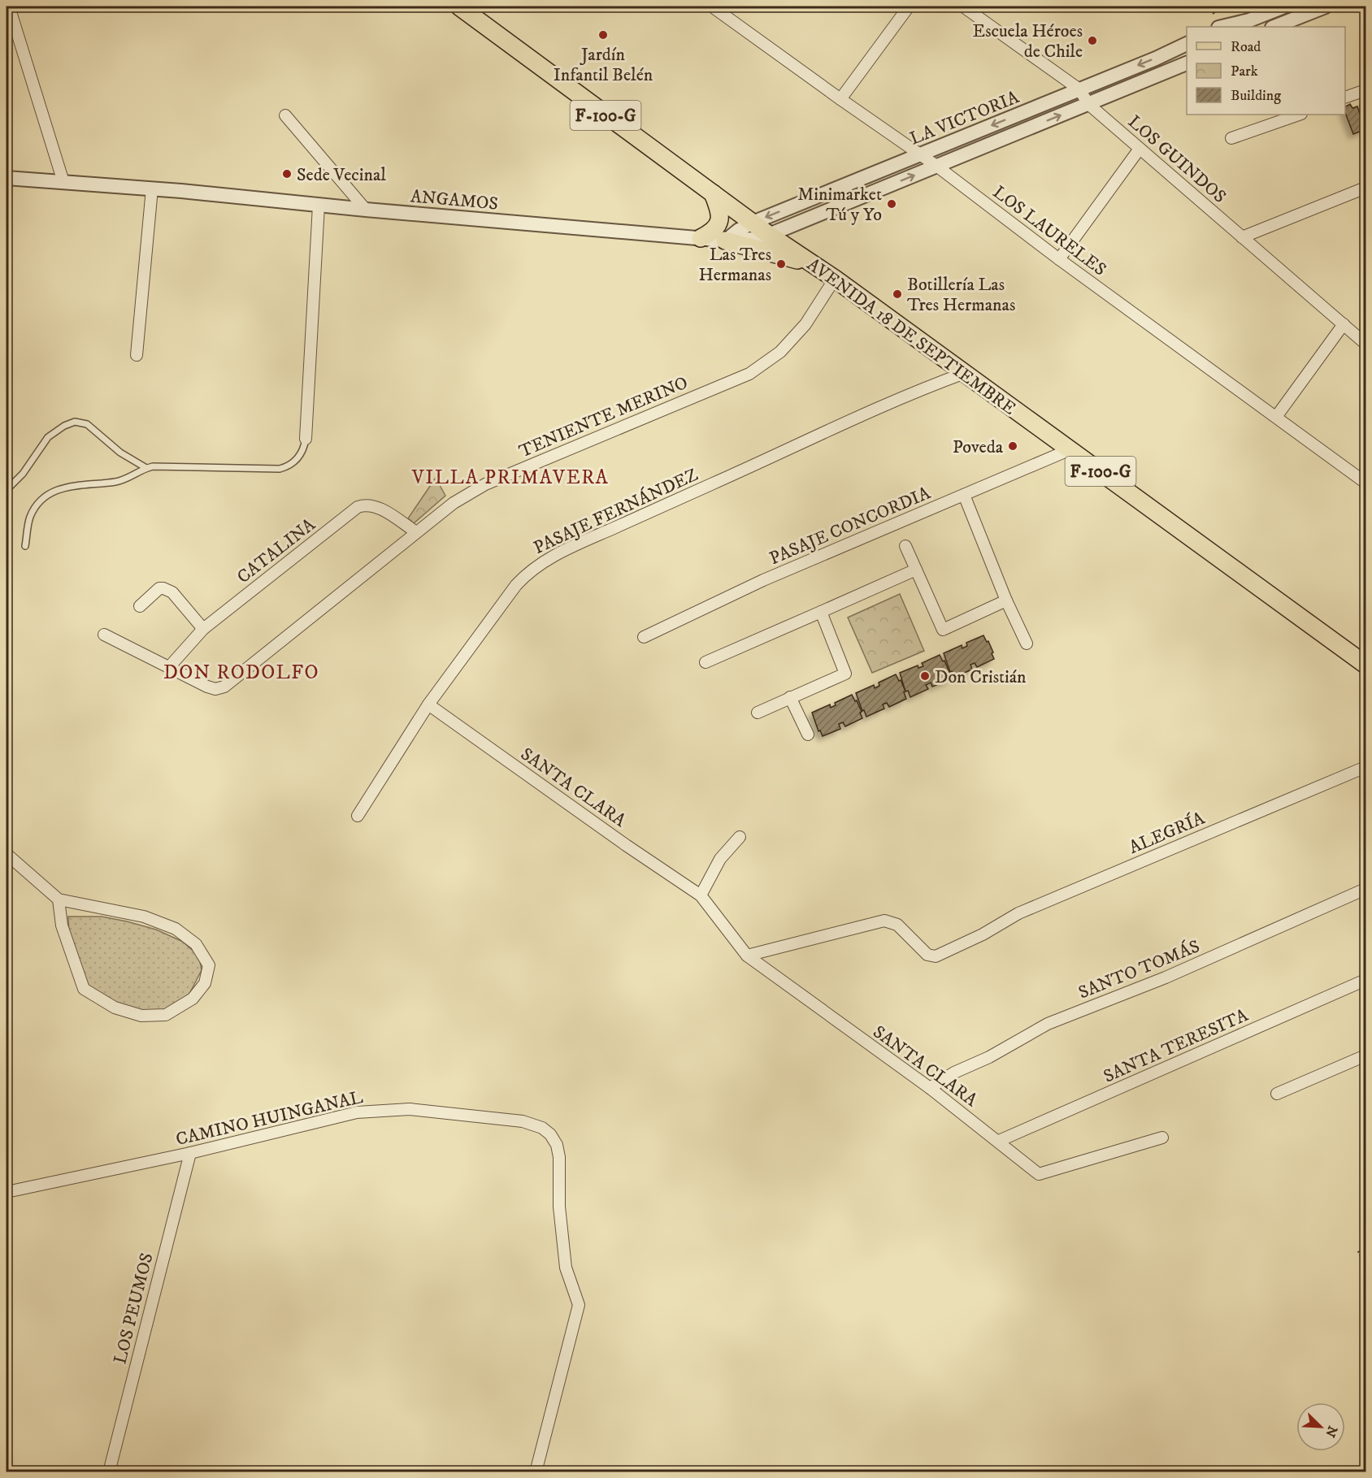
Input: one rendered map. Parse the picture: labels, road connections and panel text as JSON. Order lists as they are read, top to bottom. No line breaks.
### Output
{"streets":{"main road":["F-100-G","AVENIDA 18 DE SEPTIEMBRE"],"street":["LA VICTORIA","LOS GUINDOS","ANGAMOS","LOS LAURELES","TENIENTE MERINO","PASAJE FERNÁNDEZ","PASAJE CONCORDIA","CATALINA","SANTA CLARA","ALEGRÍA","SANTO TOMÁS","SANTA TERESITA","CAMINO HUINGANAL","LOS PEUMOS"]},"crossings":[["LA VICTORIA","LOS GUINDOS"],["LA VICTORIA","ANGAMOS"],["LA VICTORIA","LOS LAURELES"],["LA VICTORIA","AVENIDA 18 DE SEPTIEMBRE"],["ANGAMOS","AVENIDA 18 DE SEPTIEMBRE"],["AVENIDA 18 DE SEPTIEMBRE","TENIENTE MERINO"],["AVENIDA 18 DE SEPTIEMBRE","PASAJE FERNÁNDEZ"],["AVENIDA 18 DE SEPTIEMBRE","PASAJE CONCORDIA"],["TENIENTE MERINO","CATALINA"],["PASAJE FERNÁNDEZ","SANTA CLARA"],["SANTA CLARA","ALEGRÍA"],["SANTA CLARA","SANTO TOMÁS"],["SANTA CLARA","SANTA TERESITA"],["CAMINO HUINGANAL","LOS PEUMOS"]],"districts":["VILLA PRIMAVERA","DON RODOLFO"],"places":["Jardín Infantil Belén","Escuela Héroes de Chile","Sede Vecinal","Minimarket Tú y Yo","Las Tres Hermanas","Botillería Las Tres Hermanas","Poveda","Don Cristián"],"legend":["Road","Park","Building"],"north":"bottom right"}
